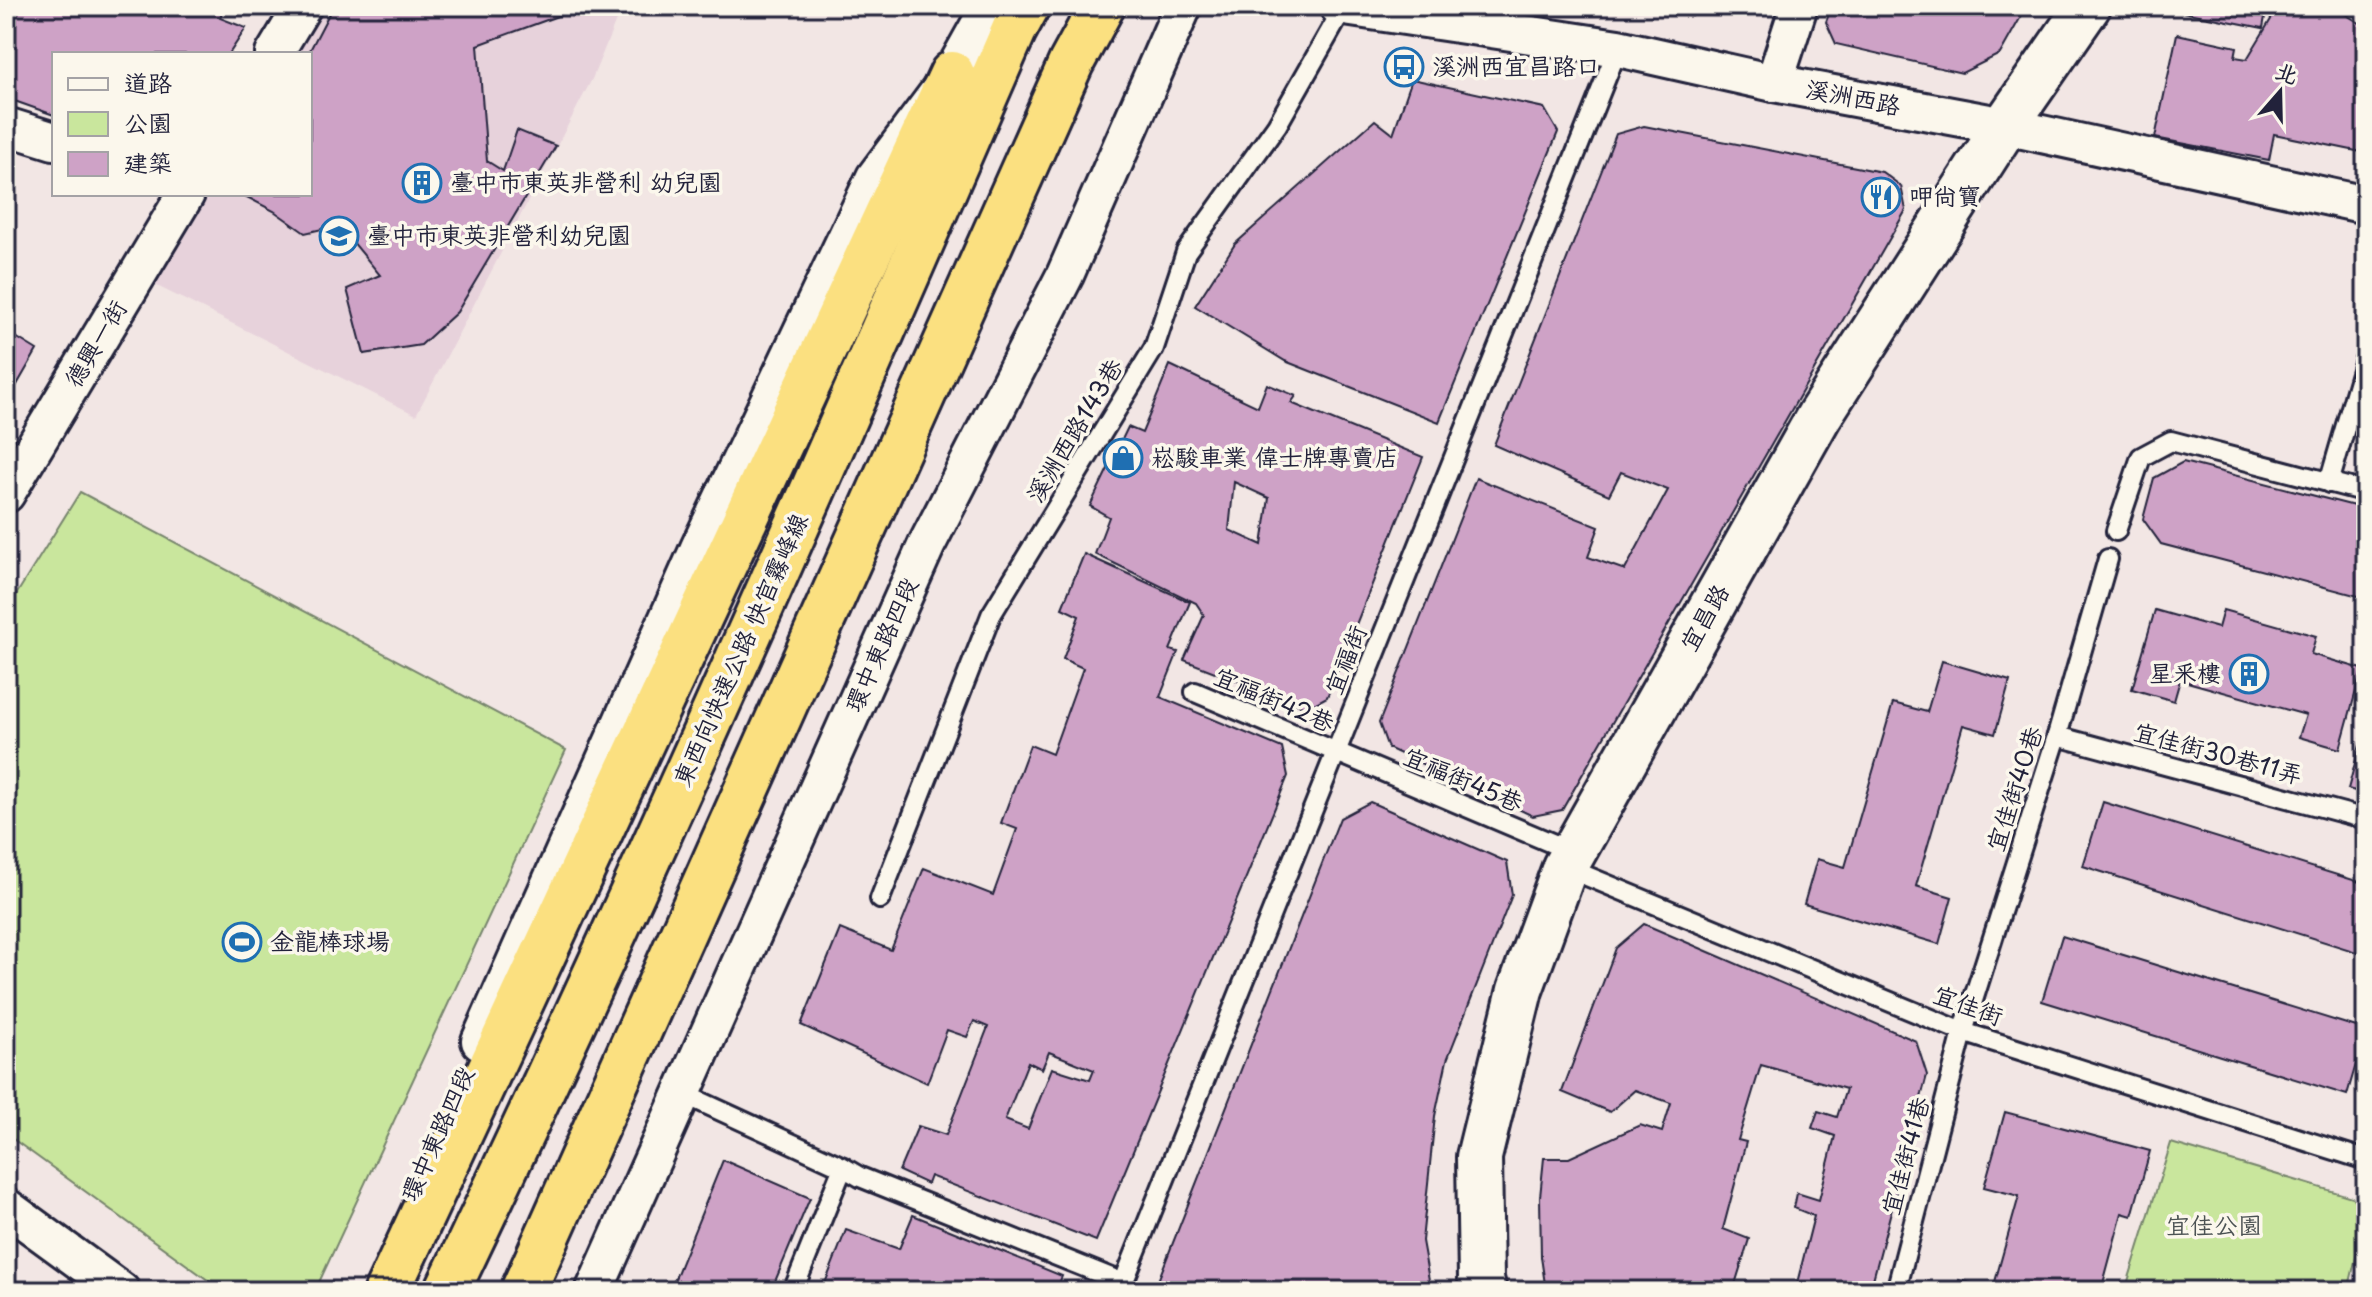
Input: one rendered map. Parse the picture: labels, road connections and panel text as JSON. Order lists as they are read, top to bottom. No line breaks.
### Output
{"streets":{"highway":["東西向快速公路 快官霧峰線"],"street":["溪洲西路","德興一街","宜昌路","環中東路四段"],"lane":["溪洲西路143巷","宜福街","宜福街42巷","宜佳街30巷11弄","宜福街45巷","宜佳街40巷","宜佳街","宜佳街41巷"]},"crossings":[["溪洲西路","溪洲西路143巷"],["溪洲西路","宜昌路"],["溪洲西路","宜福街"],["宜昌路","宜福街45巷"],["宜昌路","宜佳街"],["宜福街","宜福街42巷"],["宜福街","宜福街45巷"],["宜福街42巷","宜福街45巷"],["宜佳街30巷11弄","宜佳街40巷"],["宜福街45巷","宜佳街"],["宜佳街40巷","宜佳街"],["宜佳街40巷","宜佳街41巷"],["宜佳街","宜佳街41巷"]],"parks":["宜佳公園"],"places":{"bus stop":["溪洲西宜昌路口"],"building":["臺中市東英非營利 幼兒園","星釆樓"],"restaurant":["呷尚寶"],"school or university":["臺中市東英非營利幼兒園"],"shop":["崧駿車業 偉士牌專賣店"],"sports":["金龍棒球場"]},"legend":["道路","公園","建築"],"north":"top"}
